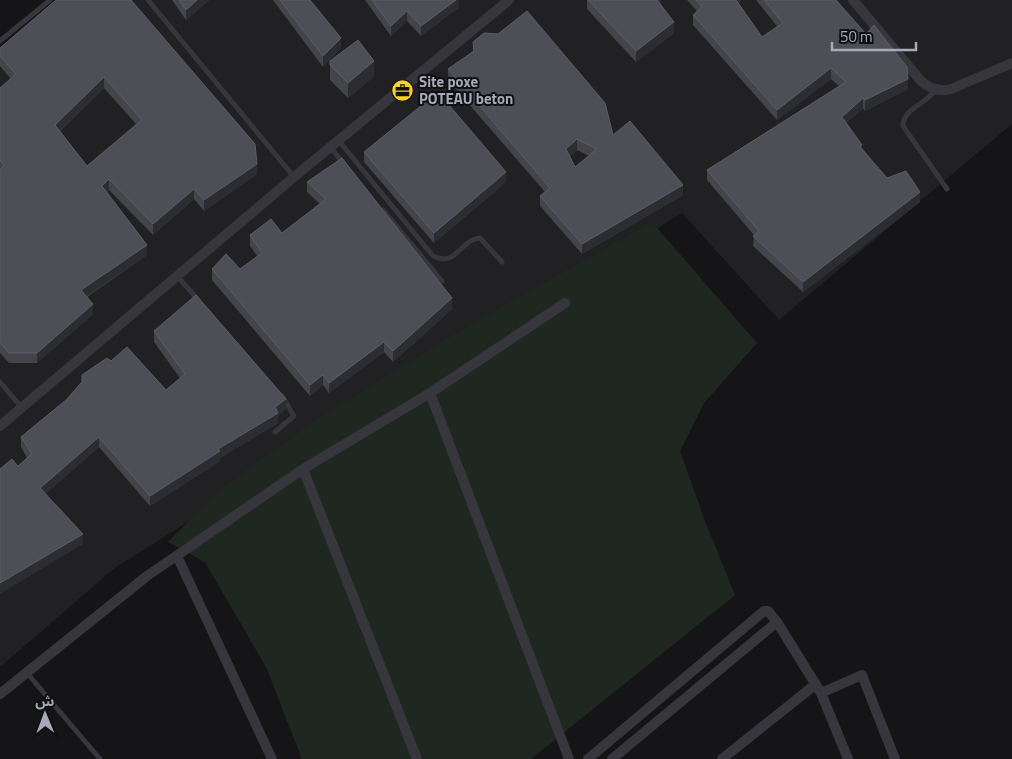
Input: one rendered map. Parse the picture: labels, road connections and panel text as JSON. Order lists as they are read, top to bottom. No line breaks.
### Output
{"places":{"office":["Site poxe POTEAU beton"]},"scale_bar":"50 m","north":"top"}
